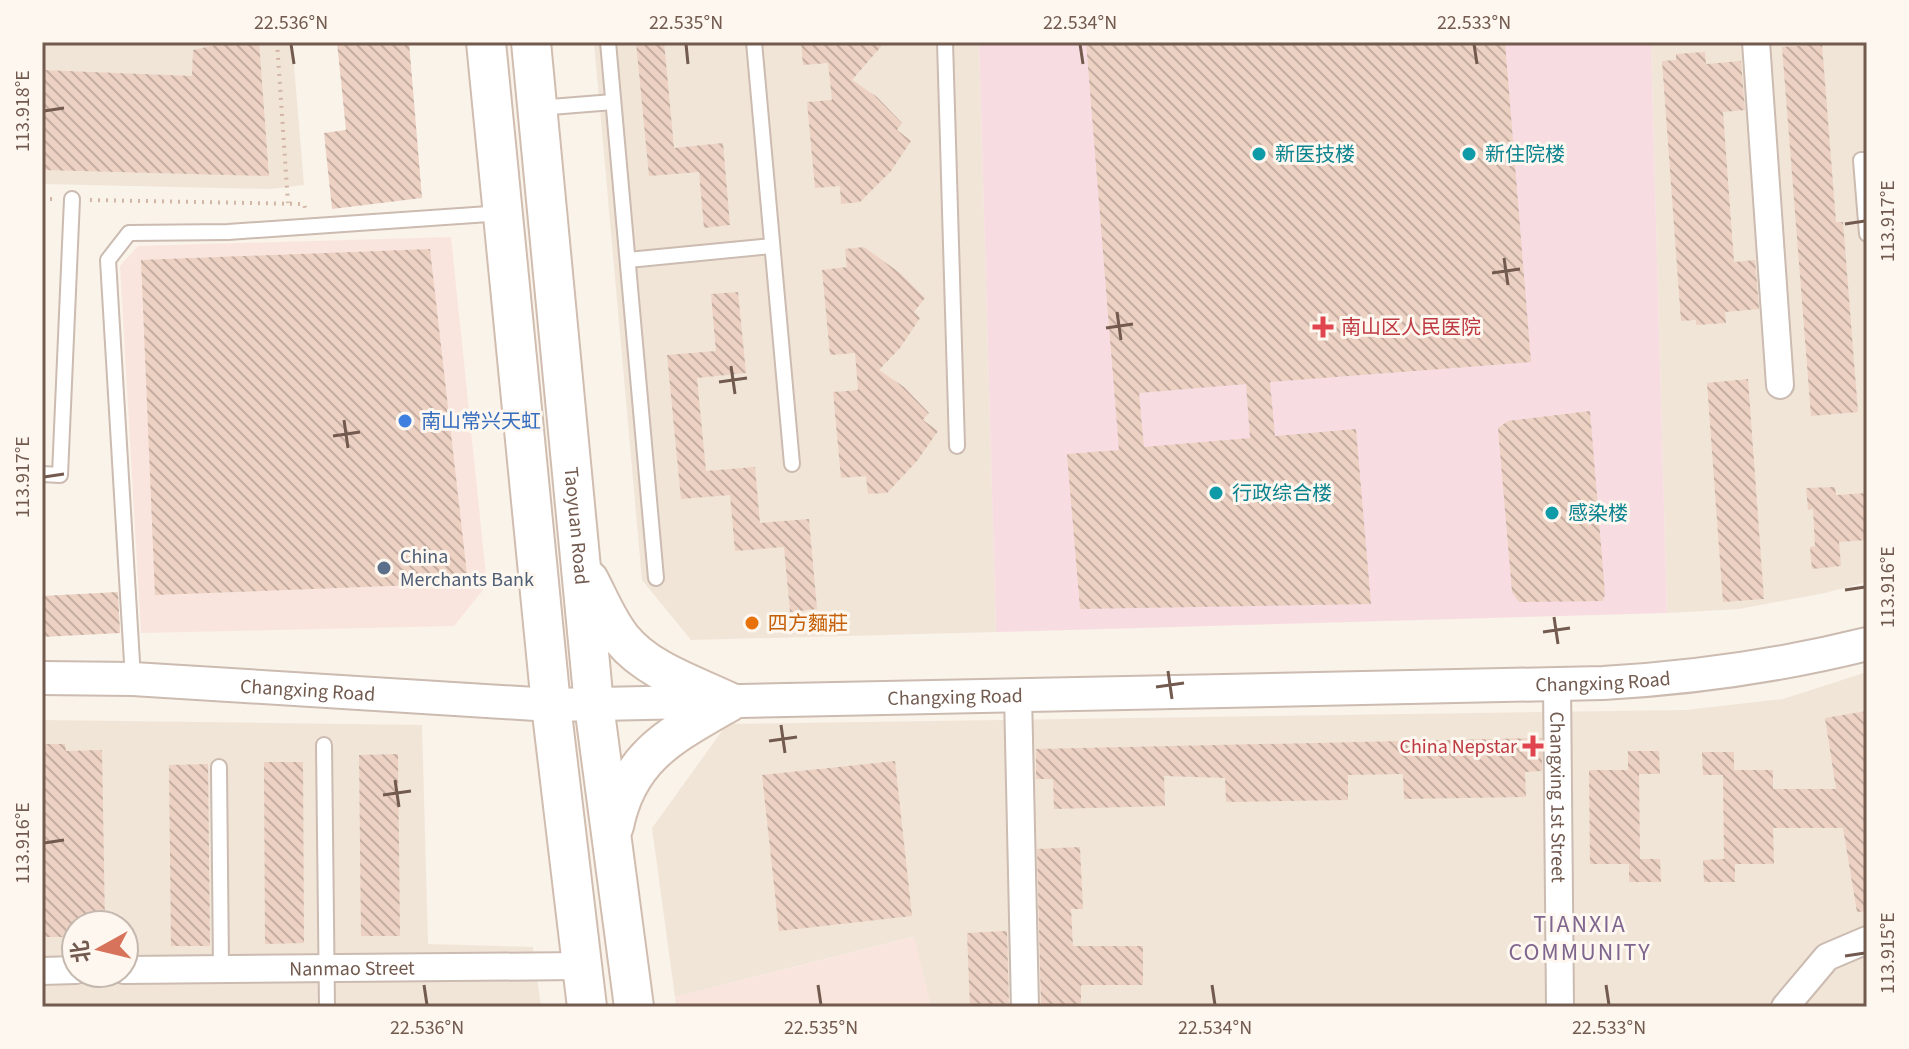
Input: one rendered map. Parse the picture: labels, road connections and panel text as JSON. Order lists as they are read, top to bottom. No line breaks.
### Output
{"streets":{"main road":["Taoyuan Road"],"street":["Changxing Road","Changxing 1st Street","Nanmao Street"]},"crossings":[["Taoyuan Road","Changxing Road"],["Changxing Road","Changxing 1st Street"]],"districts":["TIANXIA COMMUNITY"],"places":{"other":["新医技楼","新住院楼","南山常兴天虹","行政综合楼","感染楼","China Merchants Bank","四方麵莊"],"health":["南山区人民医院","China Nepstar"]},"north":"left","coordinates":["22.536°N","22.535°N","22.534°N","22.533°N","113.918°E","113.917°E","113.916°E","113.915°E"]}
